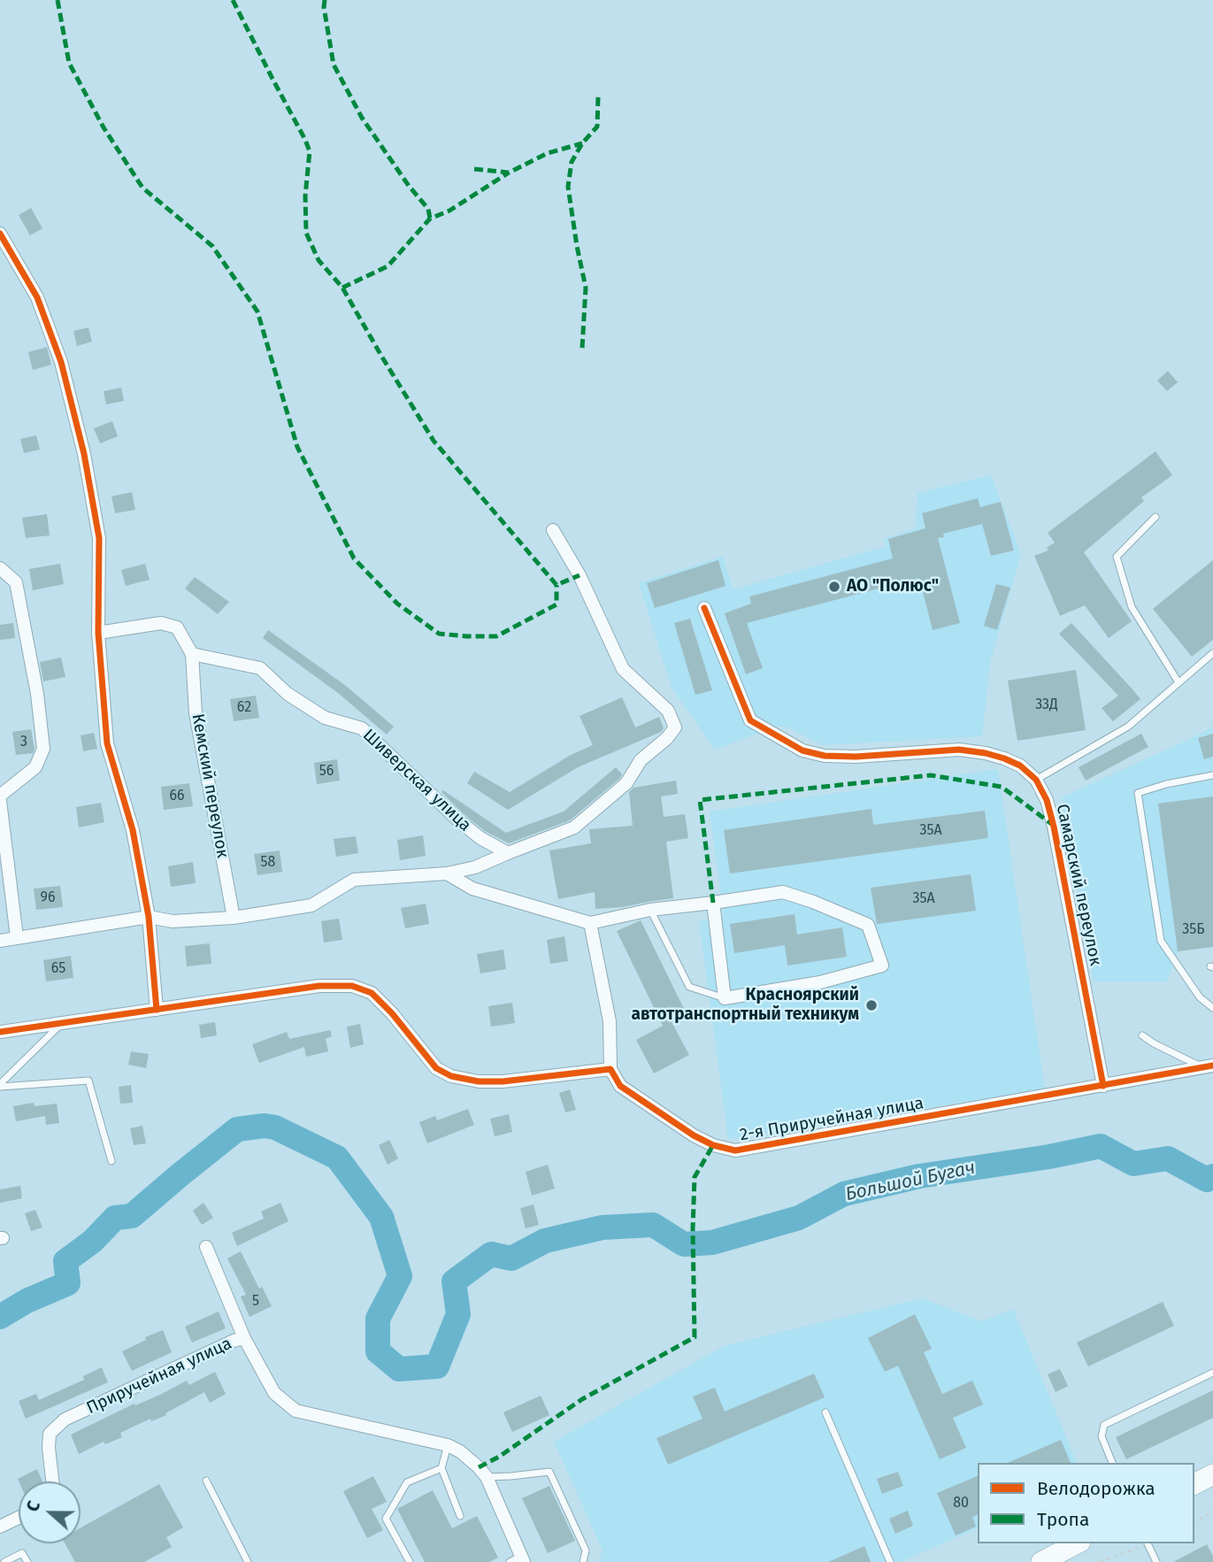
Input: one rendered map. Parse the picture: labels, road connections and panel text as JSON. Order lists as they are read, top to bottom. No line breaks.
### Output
{"streets":{"street":["Шиверская улица","Кемский переулок","Самарский переулок","2-я Приручейная улица","Приручейная улица"]},"crossings":[["Шиверская улица","Кемский переулок"],["Самарский переулок","2-я Приручейная улица"]],"water":["Большой Бугач"],"places":["АО \"Полюс\"","Красноярский автотранспортный техникум"],"house_numbers":["33Д","62","3","56","66","35А","58","96","35А","35Б","65","5","80"],"legend":["Велодорожка","Тропа"],"north":"left"}
